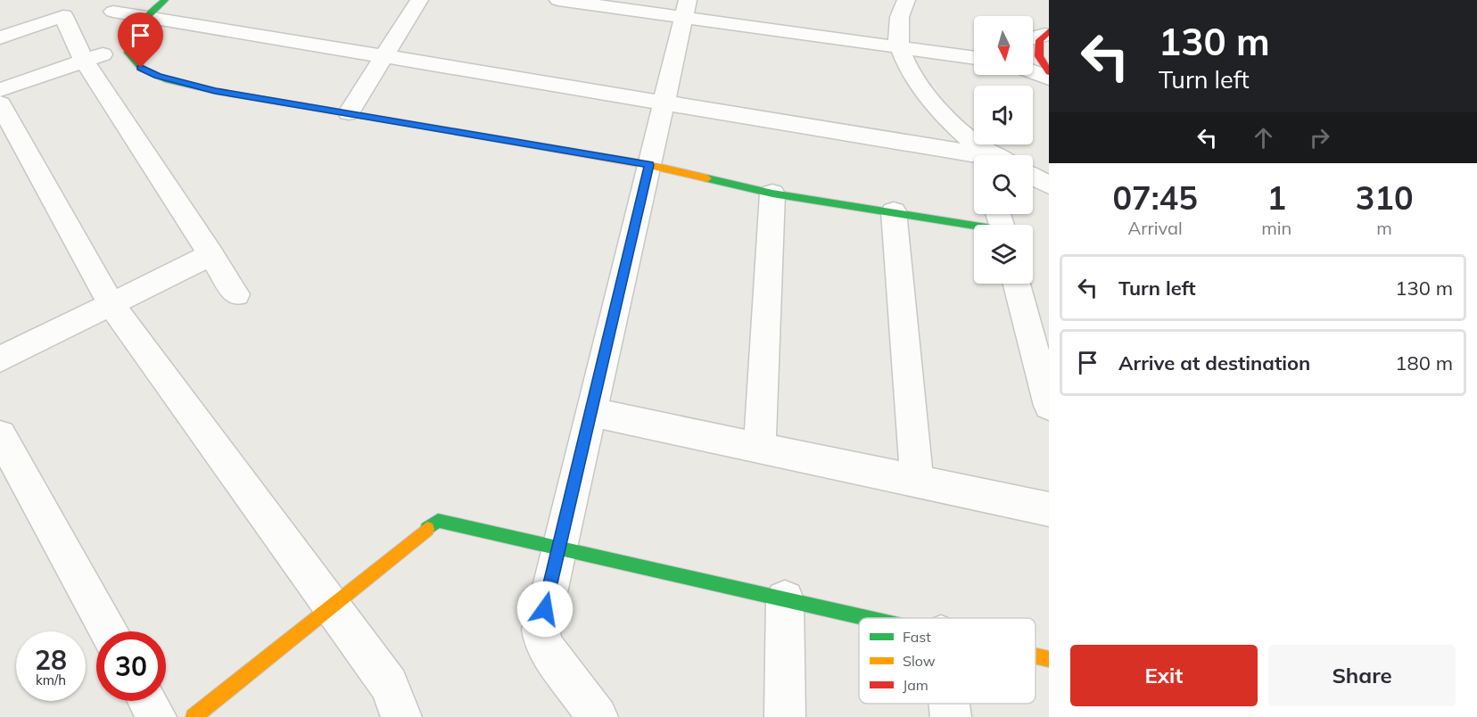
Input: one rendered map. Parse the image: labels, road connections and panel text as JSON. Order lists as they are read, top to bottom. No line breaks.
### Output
{"legend":["Fast","Slow","Jam"],"north":"bottom","page":{"turn":["130 m","Turn left"],"eta":["07:45","Arrival","1","min","310","m"],"list":[{"name":"Turn left","value":"130 m"},{"name":"Arrive at destination","value":"180 m"}],"speed":"28 km/h","limit":"30","buttons":["Exit","Share"]}}
